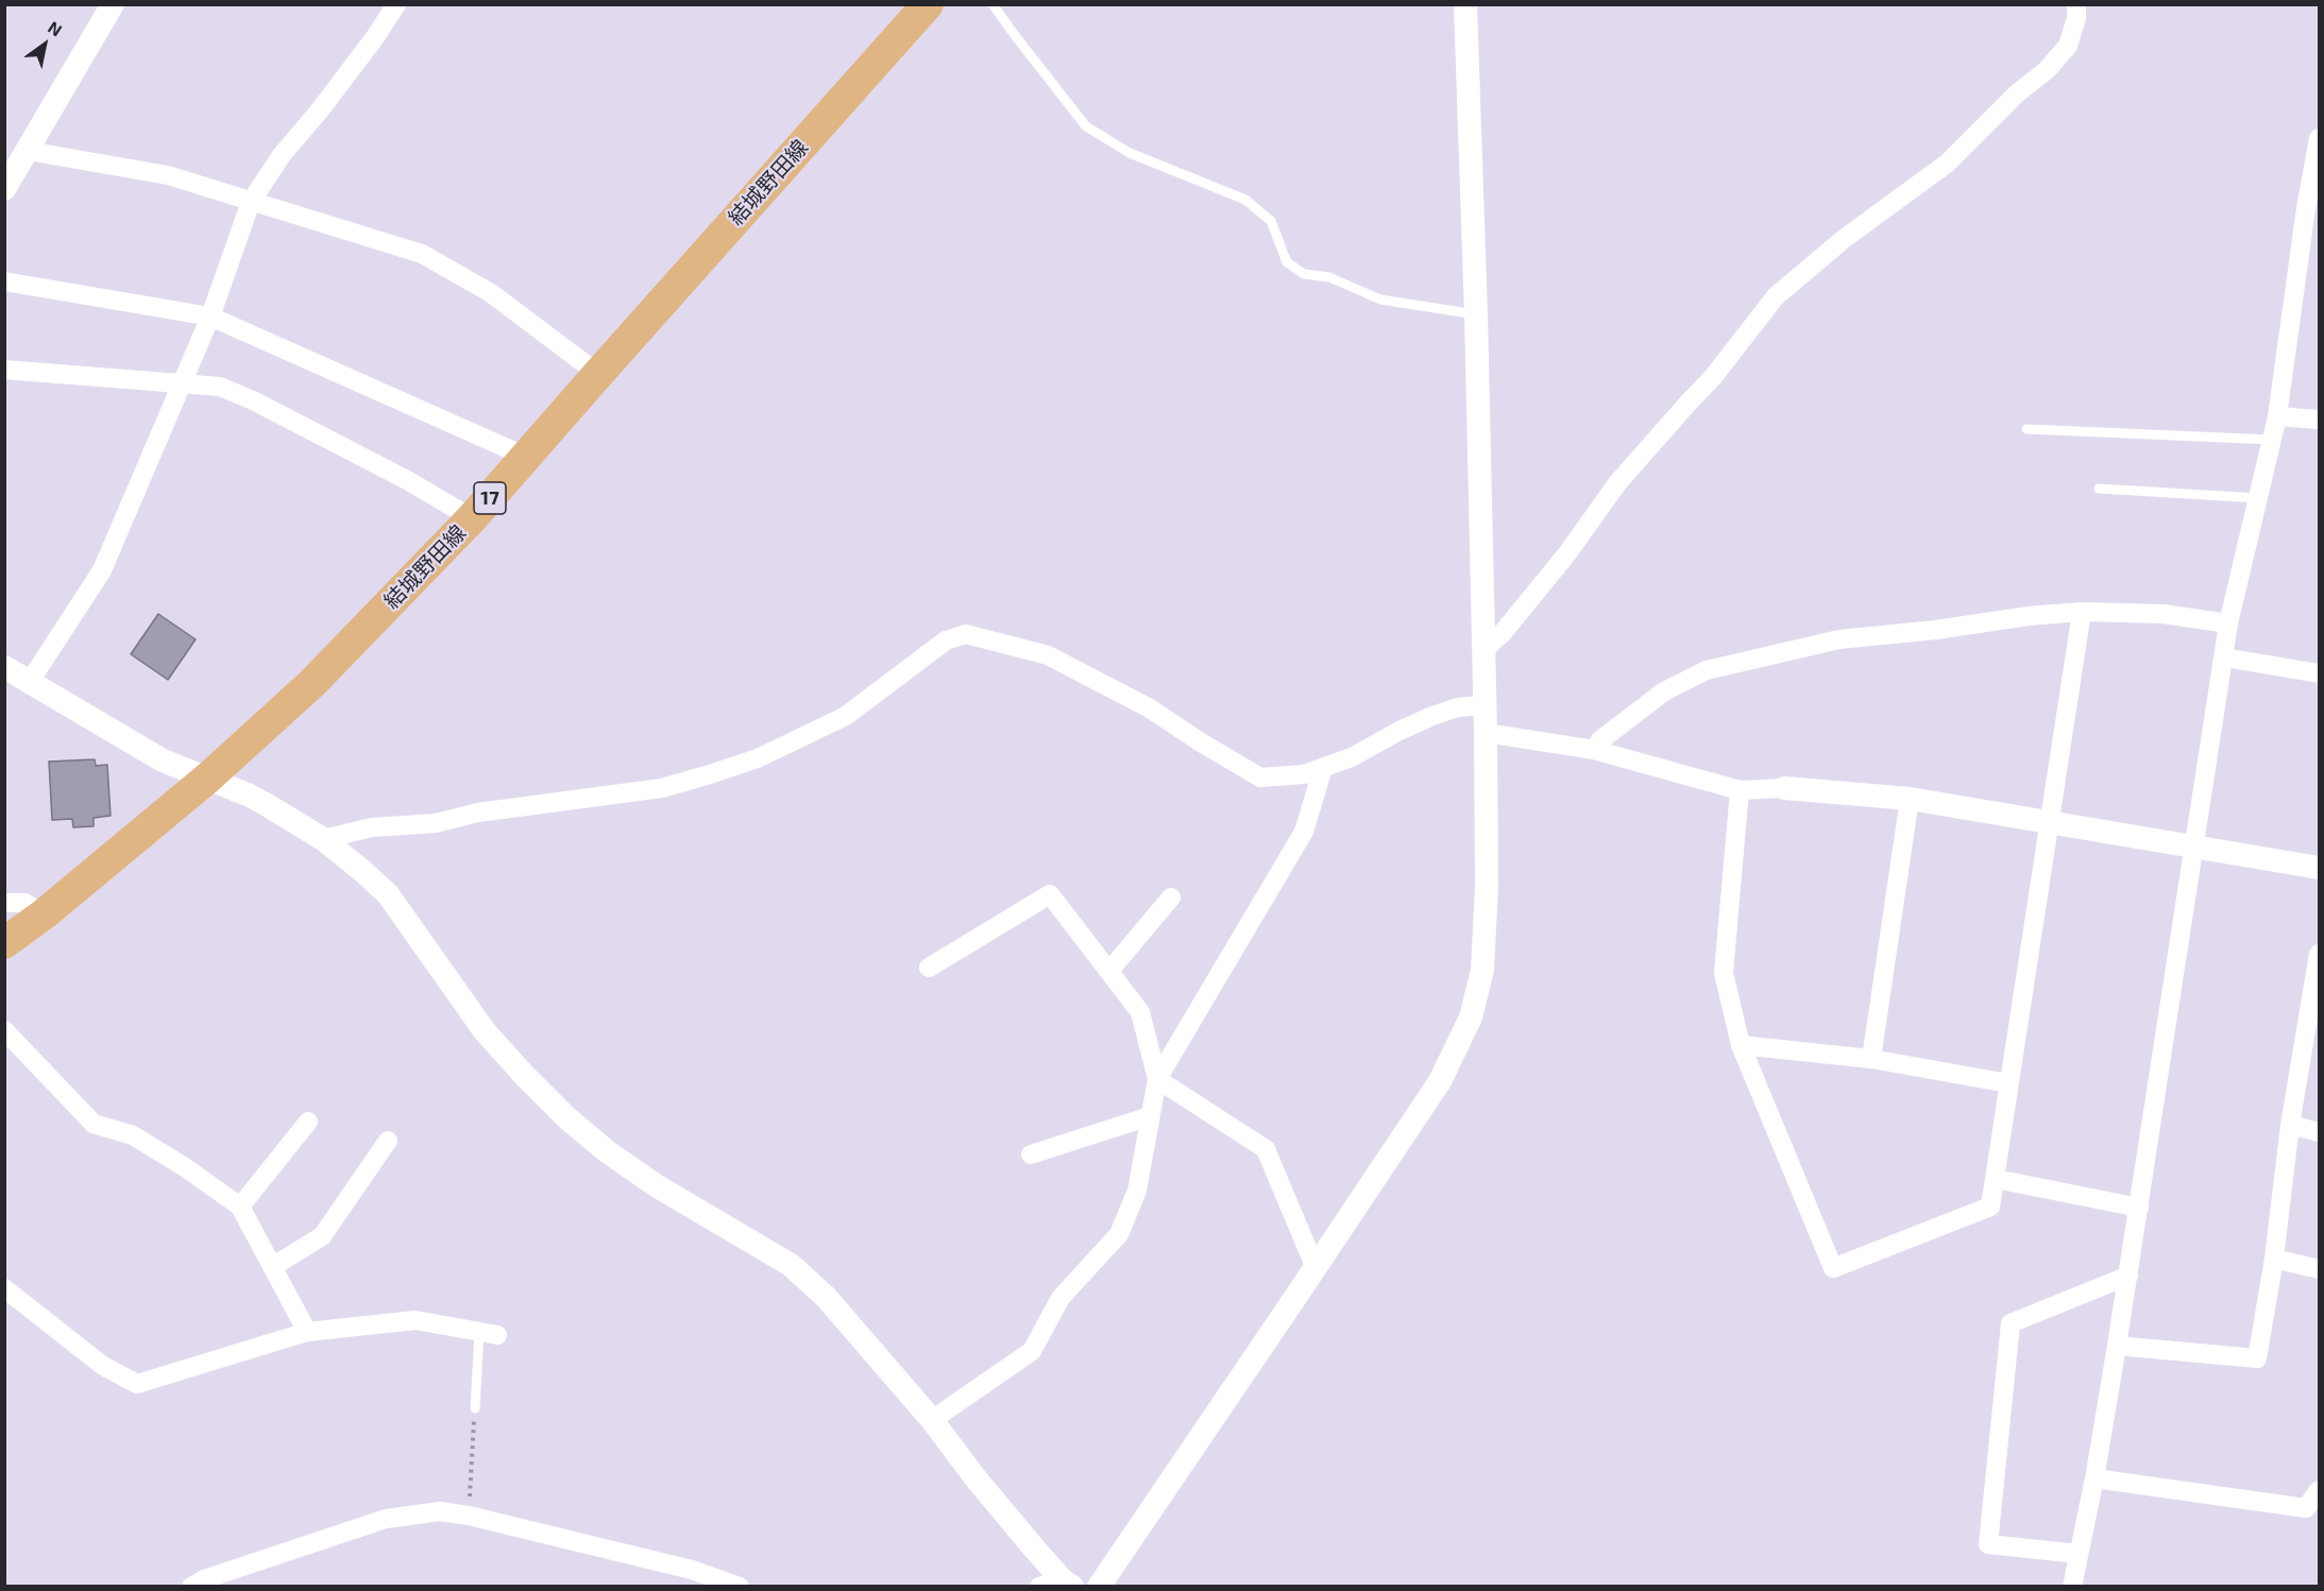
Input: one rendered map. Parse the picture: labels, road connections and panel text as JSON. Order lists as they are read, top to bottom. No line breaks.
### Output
{"streets":{"main road":["結城野田線","17"]},"north":"top right"}
